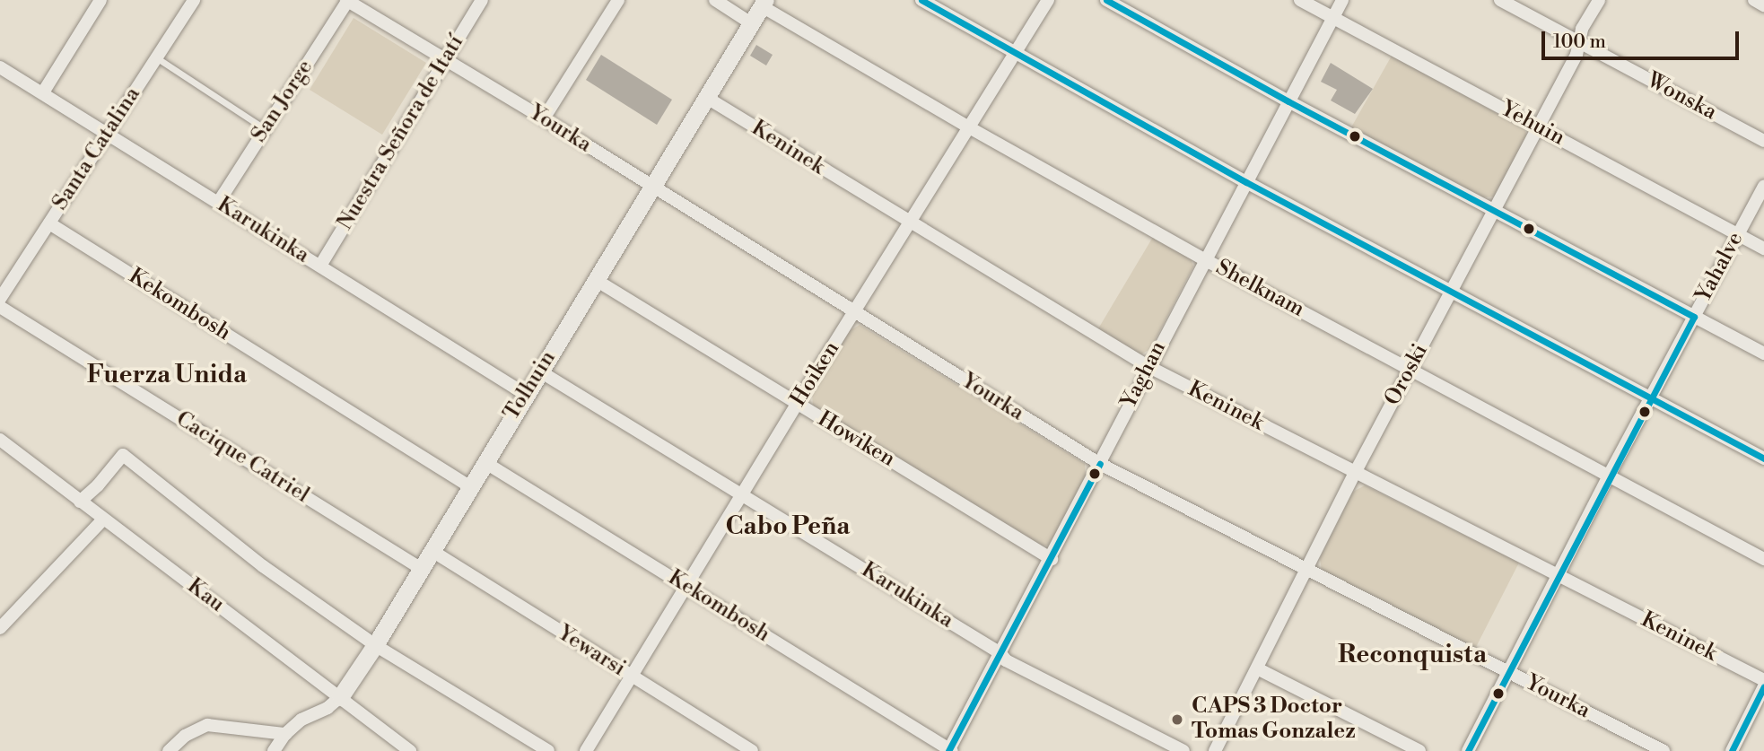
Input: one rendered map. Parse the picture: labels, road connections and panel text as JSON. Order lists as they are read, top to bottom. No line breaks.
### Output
{"streets":{"street":["Wonska","San Jorge","Yehuin","Yourka","Nuestra Señora de Itatí","Keninek","Santa Catalina","Karukinka","Yahalve","Shelknam","Kekombosh","Hoiken","Yaghan","Oroski","Tolhuin","Howiken","Cacique Catriel","Kau","Yewarsi"]},"crossings":[["Wonska","Oroski"],["San Jorge","Yourka"],["San Jorge","Karukinka"],["Yehuin","Yahalve"],["Yehuin","Yaghan"],["Yehuin","Oroski"],["Yourka","Nuestra Señora de Itatí"],["Yourka","Yahalve"],["Yourka","Hoiken"],["Yourka","Yaghan"],["Yourka","Oroski"],["Yourka","Tolhuin"],["Nuestra Señora de Itatí","Karukinka"],["Keninek","Yahalve"],["Keninek","Hoiken"],["Keninek","Yaghan"],["Keninek","Oroski"],["Keninek","Tolhuin"],["Santa Catalina","Karukinka"],["Santa Catalina","Kekombosh"],["Karukinka","Hoiken"],["Karukinka","Yaghan"],["Karukinka","Tolhuin"],["Yahalve","Shelknam"],["Shelknam","Hoiken"],["Shelknam","Yaghan"],["Shelknam","Oroski"],["Shelknam","Tolhuin"],["Kekombosh","Hoiken"],["Kekombosh","Yaghan"],["Kekombosh","Tolhuin"],["Hoiken","Howiken"],["Hoiken","Yewarsi"],["Yaghan","Howiken"],["Tolhuin","Howiken"],["Tolhuin","Cacique Catriel"],["Tolhuin","Kau"],["Tolhuin","Yewarsi"]],"districts":["Fuerza Unida","Cabo Peña","Reconquista"],"places":["CAPS 3 Doctor Tomas Gonzalez"],"scale_bar":"100 m"}
